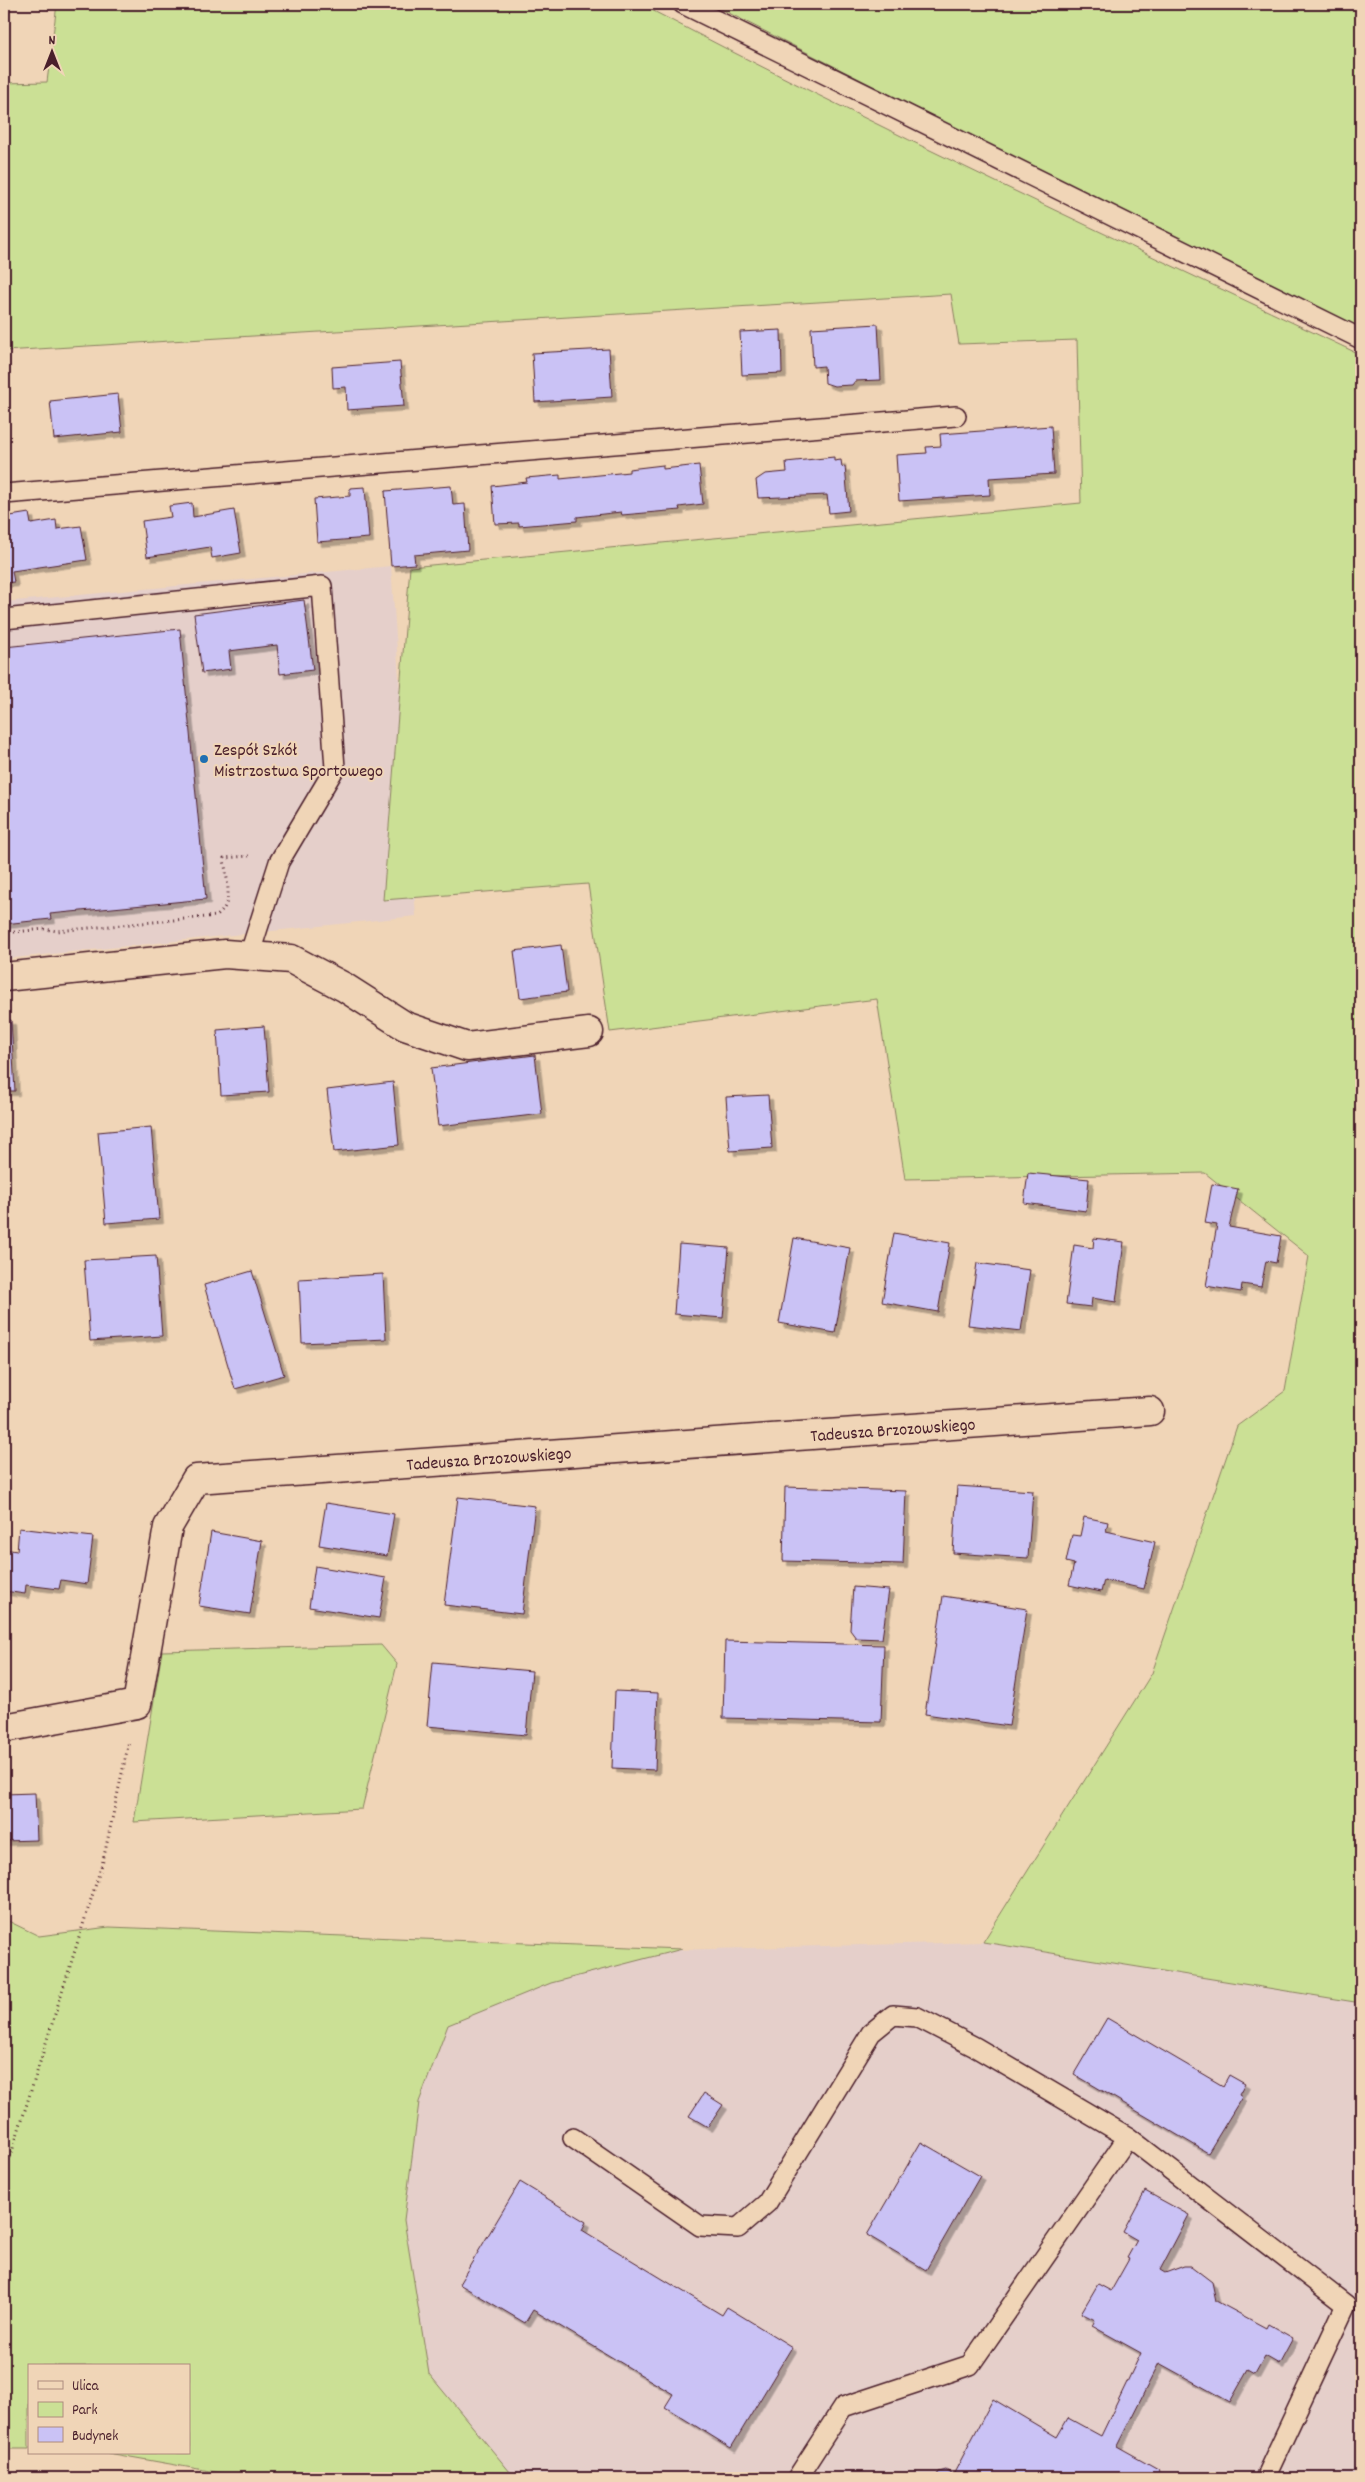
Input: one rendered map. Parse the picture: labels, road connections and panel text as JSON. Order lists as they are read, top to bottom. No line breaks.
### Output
{"streets":{"street":["Tadeusza Brzozowskiego"]},"places":["Zespół Szkół Mistrzostwa Sportowego"],"legend":["Ulica","Park","Budynek"],"north":"top"}
